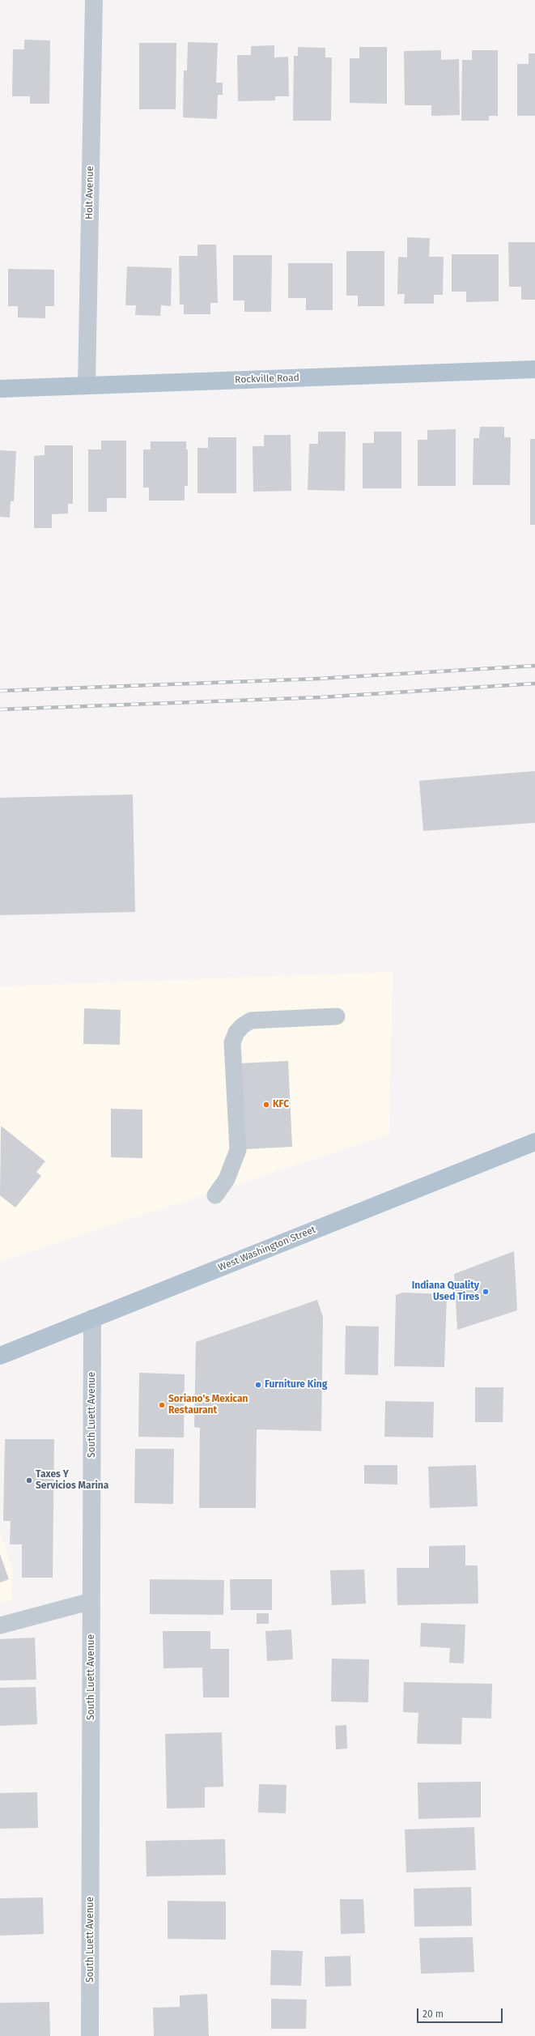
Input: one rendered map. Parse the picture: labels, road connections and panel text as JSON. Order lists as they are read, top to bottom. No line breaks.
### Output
{"streets":{"main road":["Rockville Road","West Washington Street"],"street":["Holt Avenue","South Luett Avenue"]},"crossings":[["Holt Avenue","Rockville Road"],["West Washington Street","South Luett Avenue"]],"places":["KFC","Indiana Quality Used Tires","Furniture King","Soriano's Mexican Restaurant","Taxes Y Servicios Marina"],"scale_bar":"20 m"}
